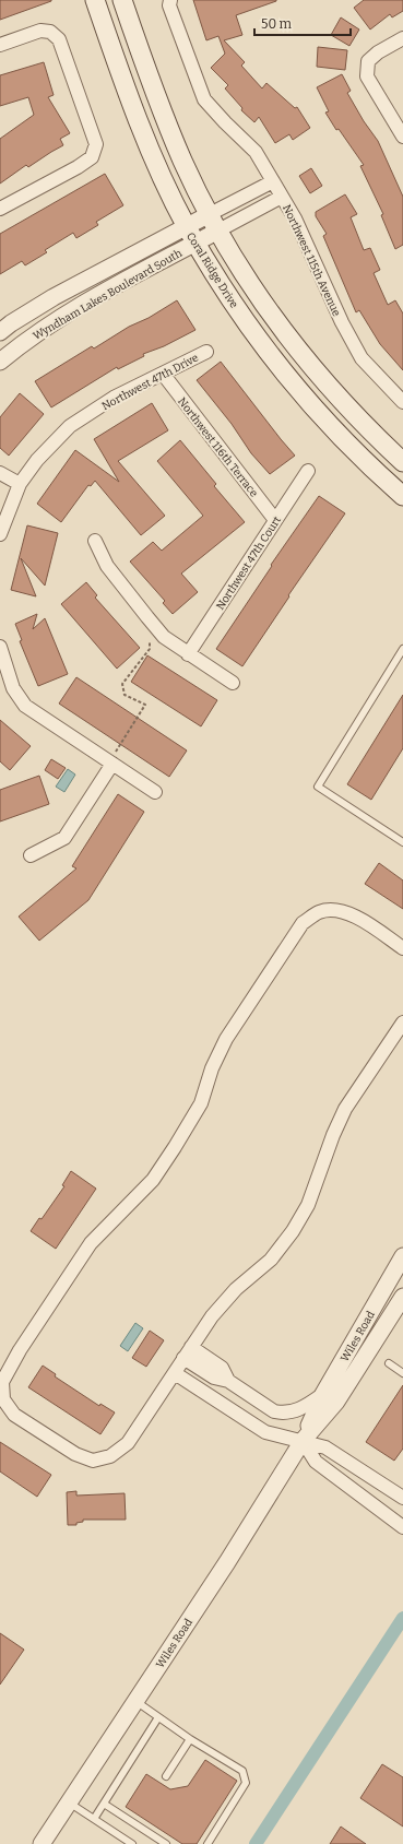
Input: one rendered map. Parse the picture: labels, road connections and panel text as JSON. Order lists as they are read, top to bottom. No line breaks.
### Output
{"streets":{"main road":["Coral Ridge Drive"],"street":["Northwest 115th Avenue","Wyndham Lakes Boulevard South","Northwest 47th Drive","Northwest 116th Terrace","Northwest 47th Court","Wiles Road"]},"crossings":[["Coral Ridge Drive","Wyndham Lakes Boulevard South"],["Northwest 47th Drive","Northwest 116th Terrace"],["Northwest 116th Terrace","Northwest 47th Court"]],"scale_bar":"50 m"}
